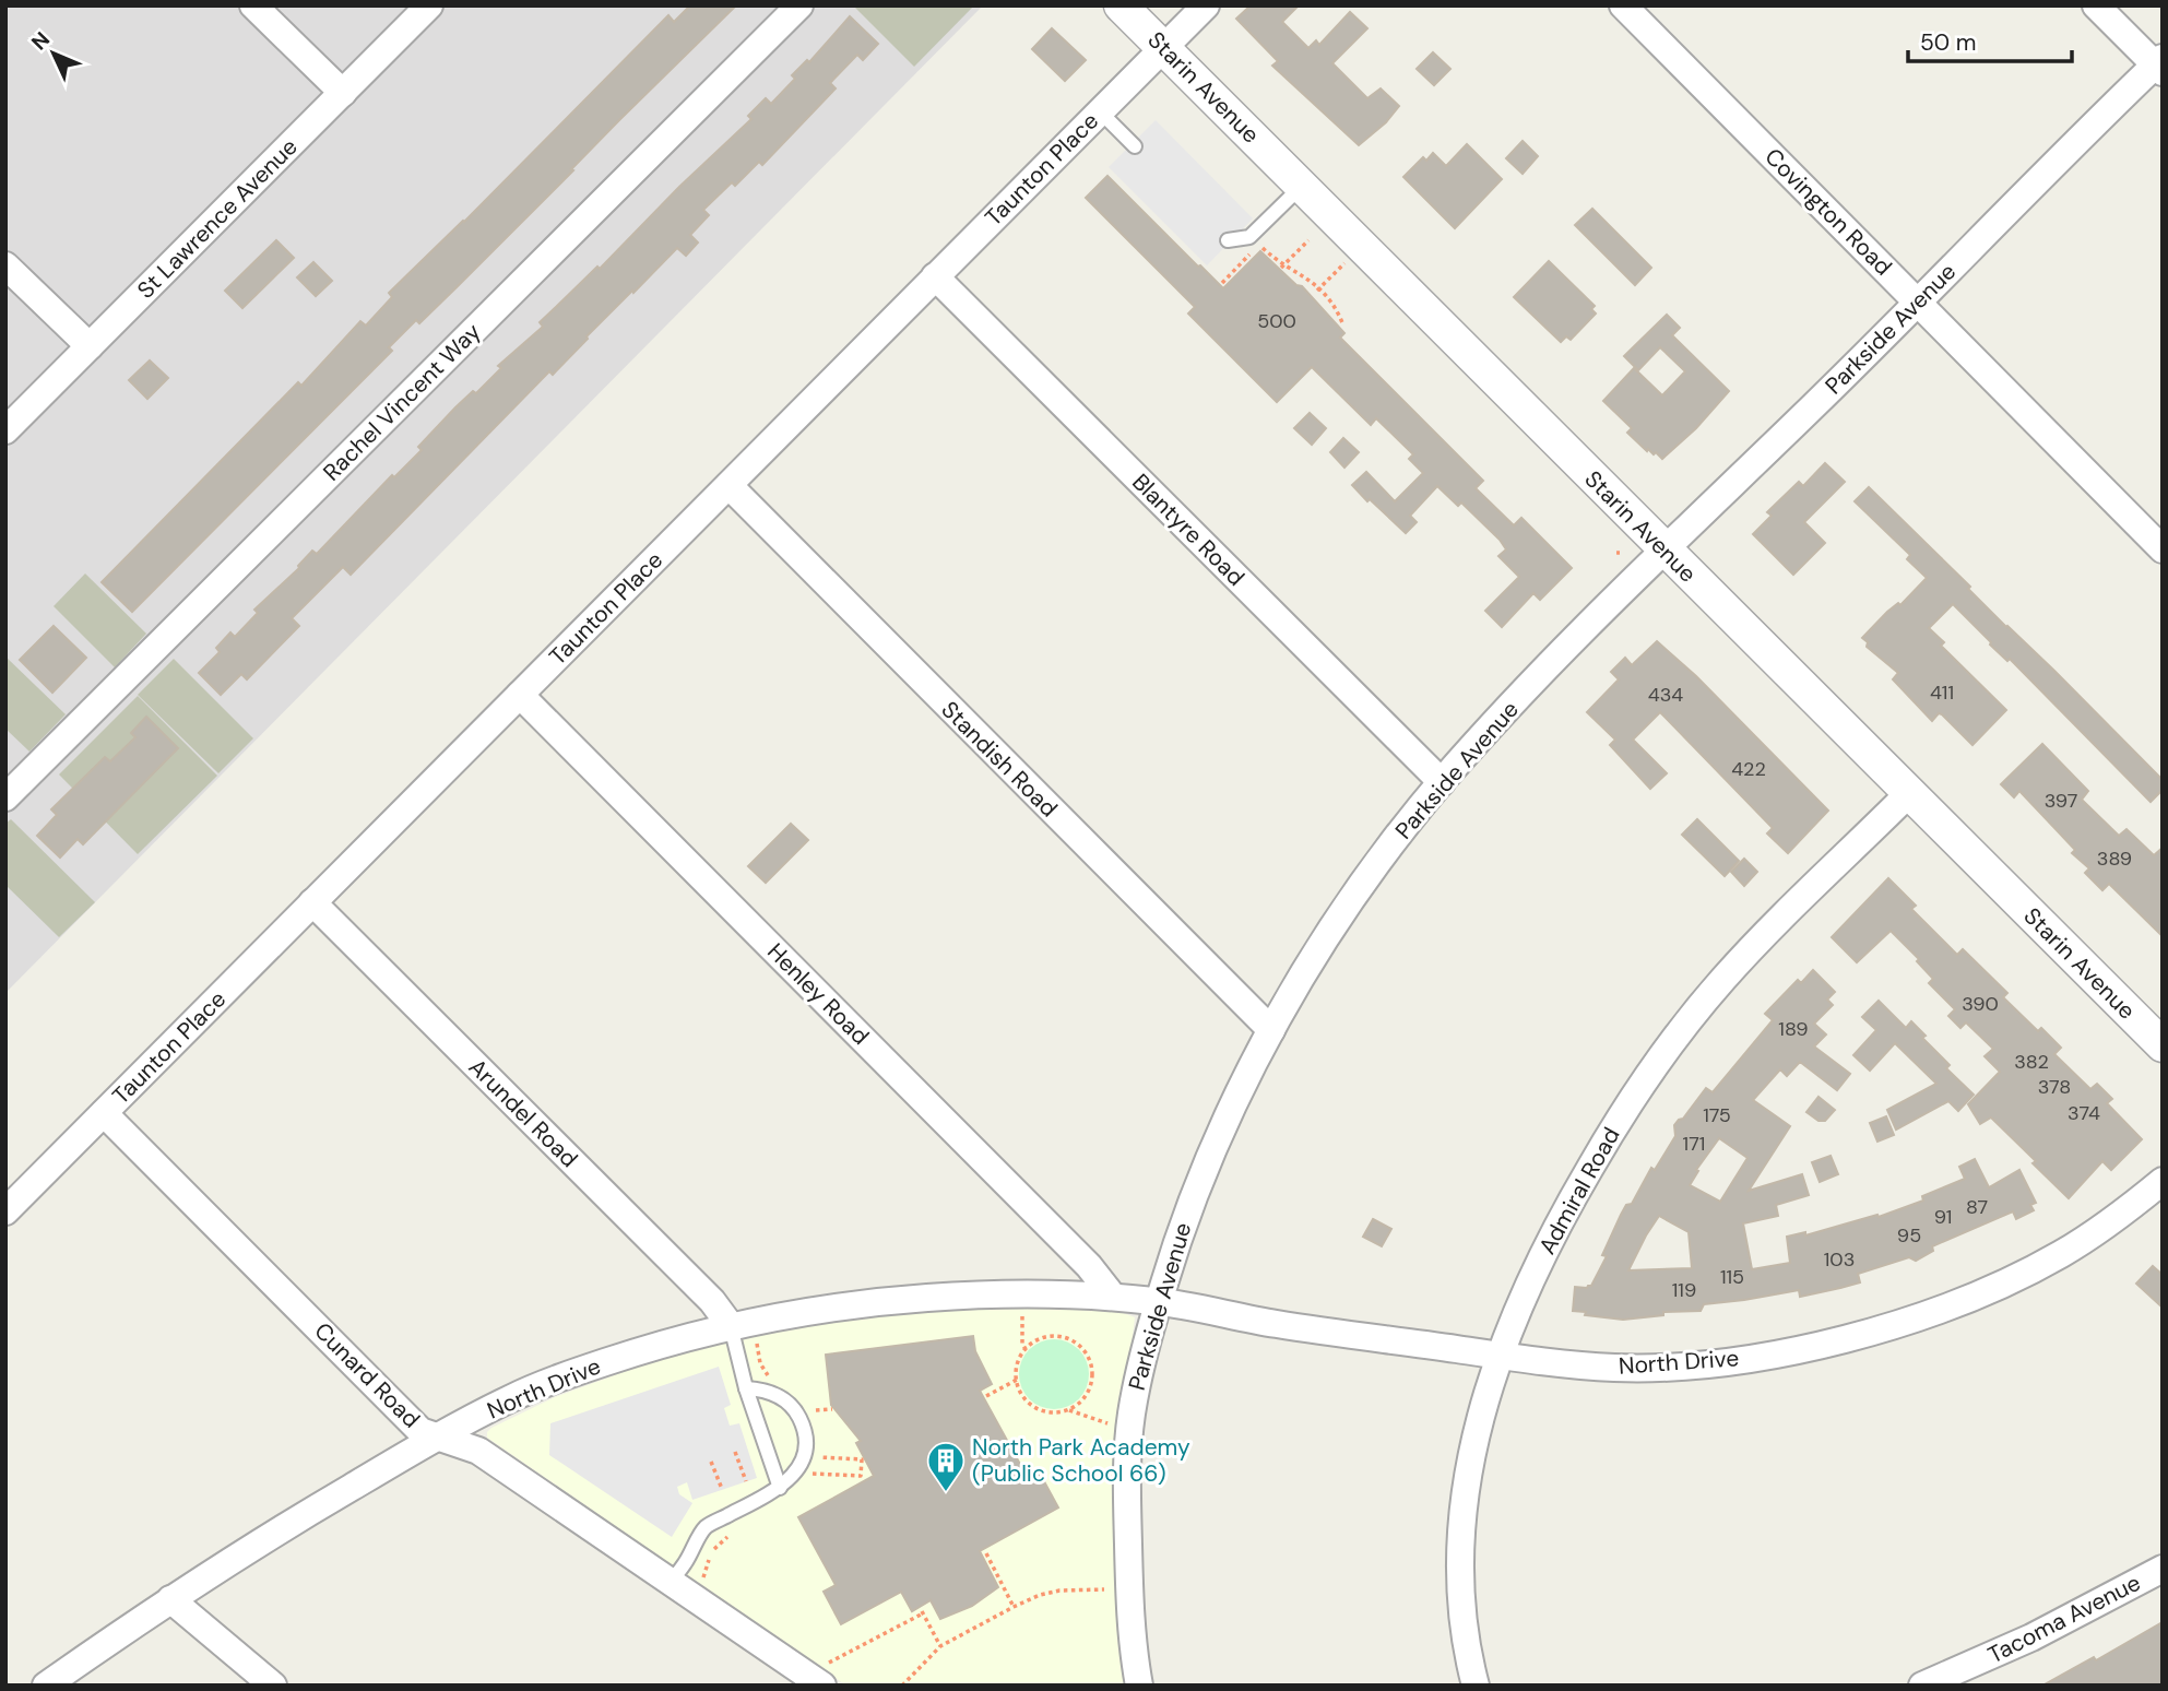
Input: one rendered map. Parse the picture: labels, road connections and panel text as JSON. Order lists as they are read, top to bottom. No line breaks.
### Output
{"streets":{"street":["Starin Avenue","Taunton Place","Covington Road","St Lawrence Avenue","Parkside Avenue","Rachel Vincent Way","Blantyre Road","Standish Road","Henley Road","Arundel Road","Admiral Road","North Drive","Cunard Road","Tacoma Avenue"]},"crossings":[["Starin Avenue","Taunton Place"],["Starin Avenue","Parkside Avenue"],["Starin Avenue","Admiral Road"],["Taunton Place","Blantyre Road"],["Taunton Place","Standish Road"],["Taunton Place","Henley Road"],["Taunton Place","Arundel Road"],["Taunton Place","Cunard Road"],["Covington Road","Parkside Avenue"],["Parkside Avenue","Blantyre Road"],["Parkside Avenue","Standish Road"],["Parkside Avenue","North Drive"],["Henley Road","North Drive"],["Arundel Road","North Drive"],["Admiral Road","North Drive"],["North Drive","Cunard Road"]],"places":{"building":["North Park Academy (Public School 66)"]},"house_numbers":["500","411","434","422","397","389","390","189","382","378","374","175","171","87","91","95","103","115","119"],"scale_bar":"50 m","north":"top left"}
